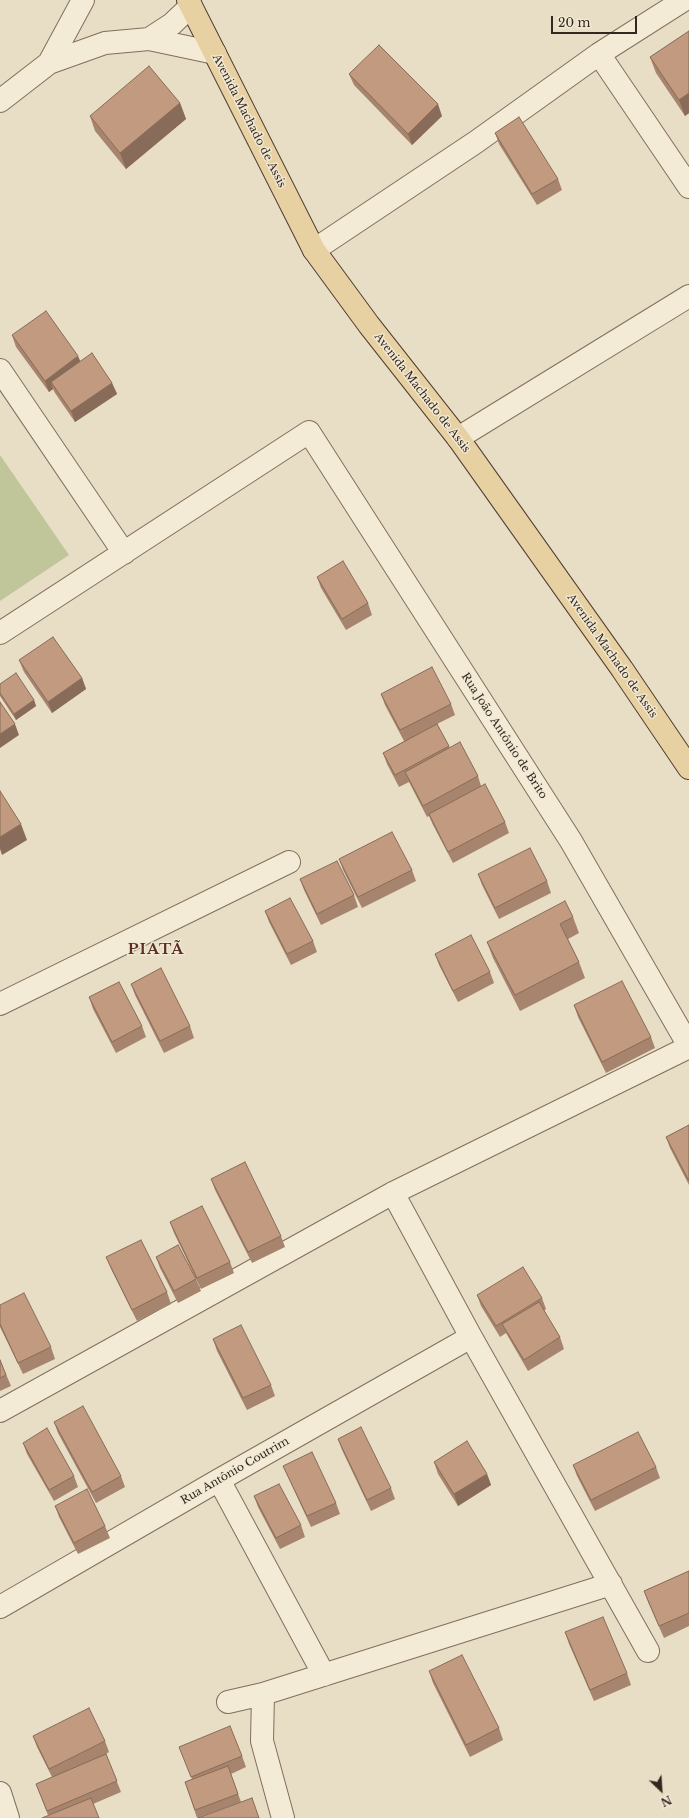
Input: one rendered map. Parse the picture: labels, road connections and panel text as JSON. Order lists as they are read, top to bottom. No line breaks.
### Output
{"streets":{"main road":["Avenida Machado de Assis"],"street":["Rua João Antônio de Brito","Rua Antônio Coutrim"]},"districts":["PIATÃ"],"scale_bar":"20 m","north":"bottom right"}
